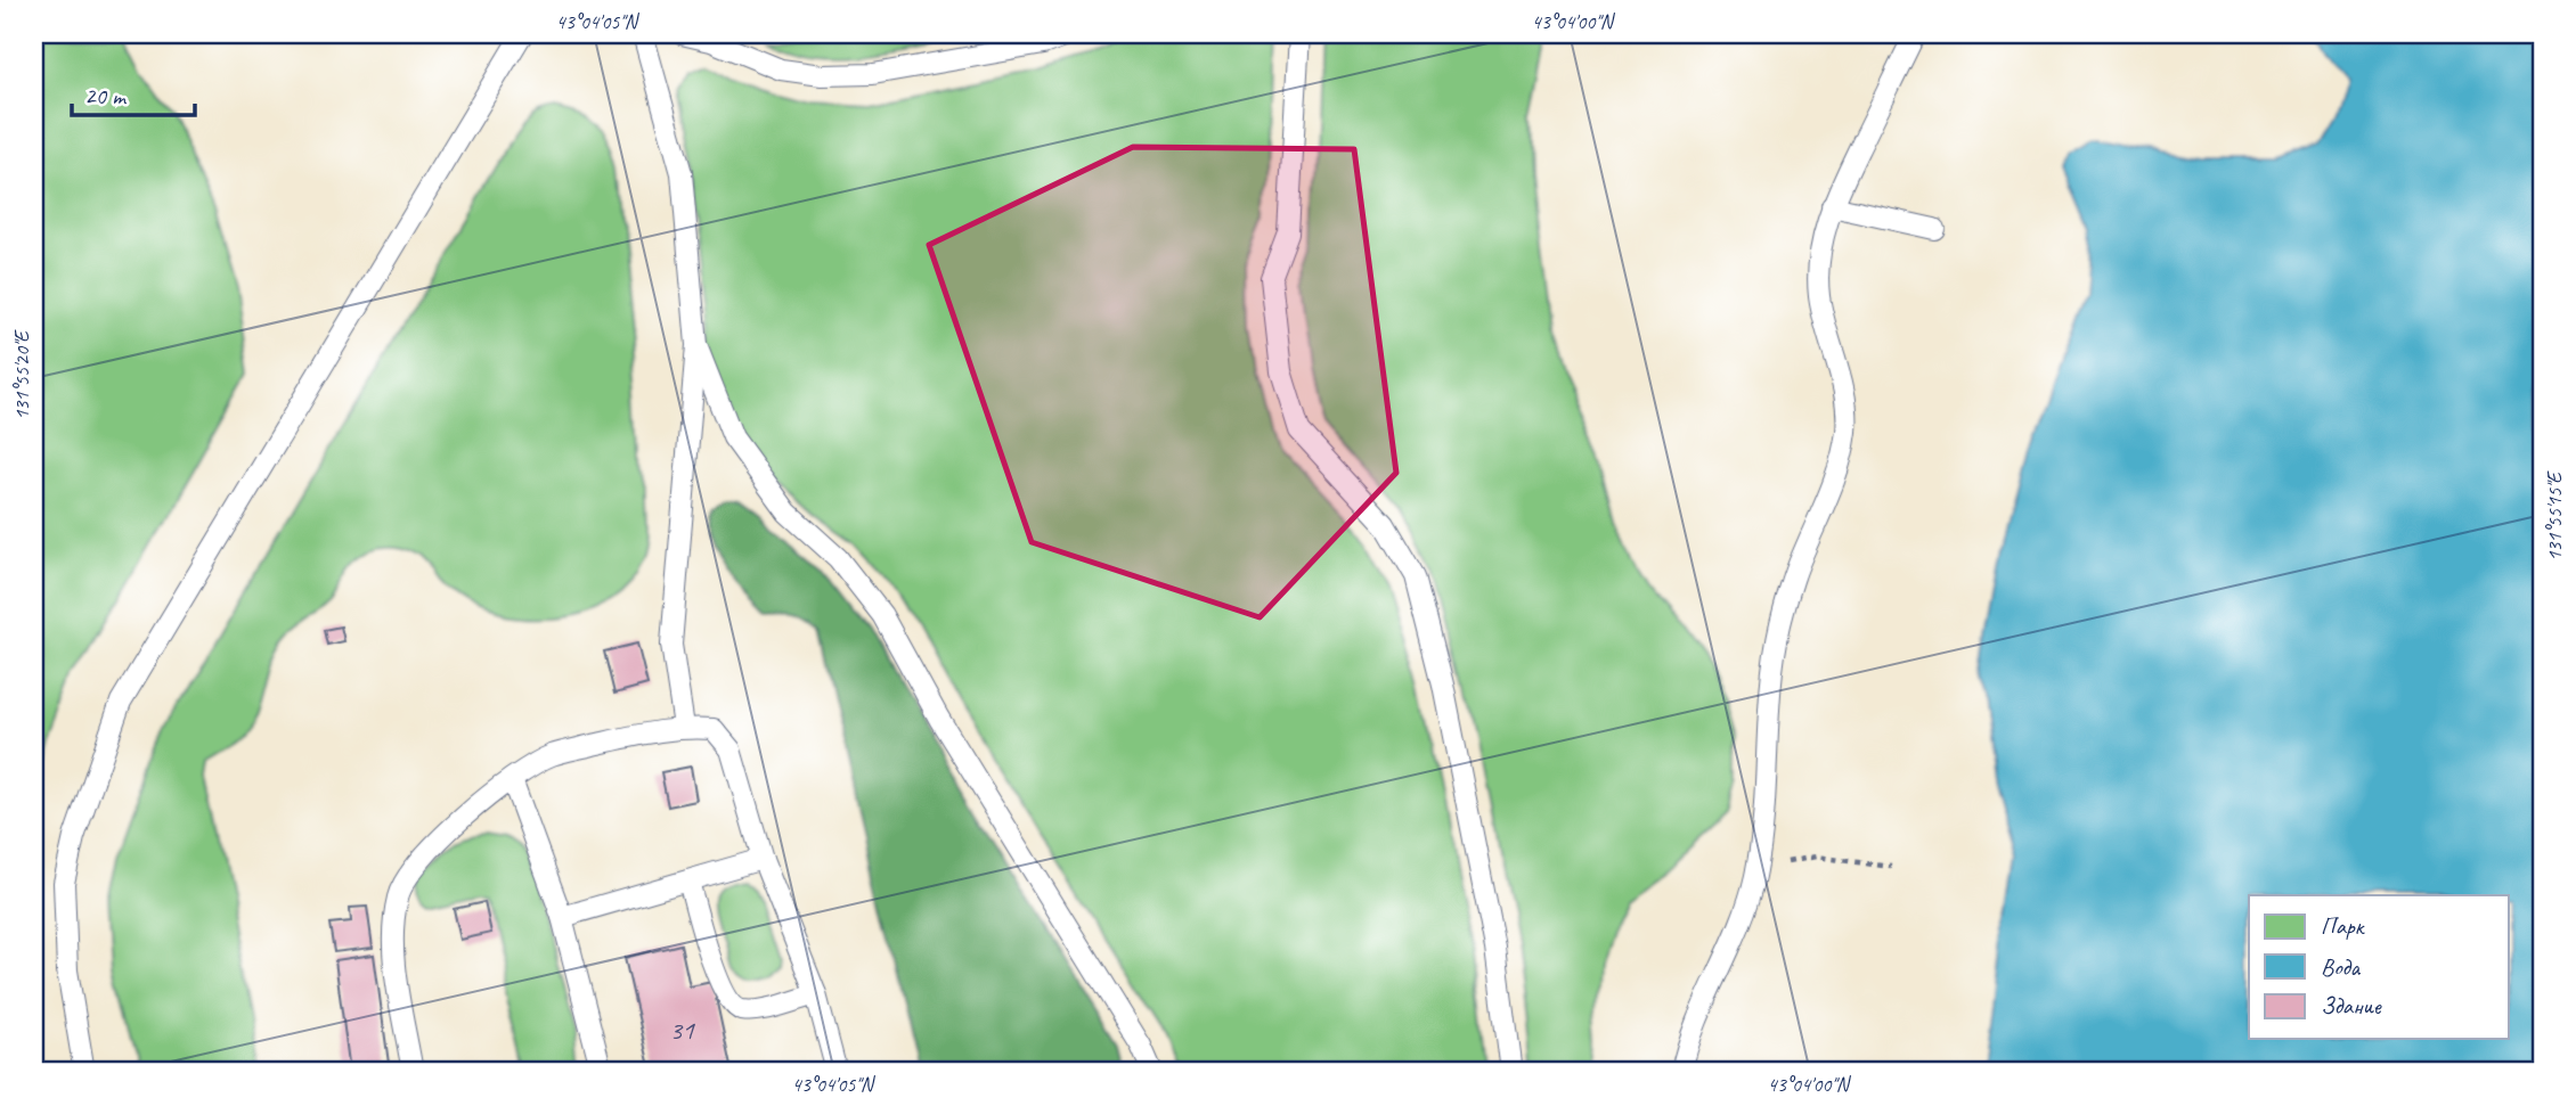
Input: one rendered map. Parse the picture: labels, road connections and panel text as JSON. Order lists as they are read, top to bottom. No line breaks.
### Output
{"house_numbers":["31"],"legend":["Парк","Вода","Здание"],"scale_bar":"20 m","coordinates":["43°04'05\"N","43°04'00\"N","131°55'20\"E","131°55'15\"E"]}
